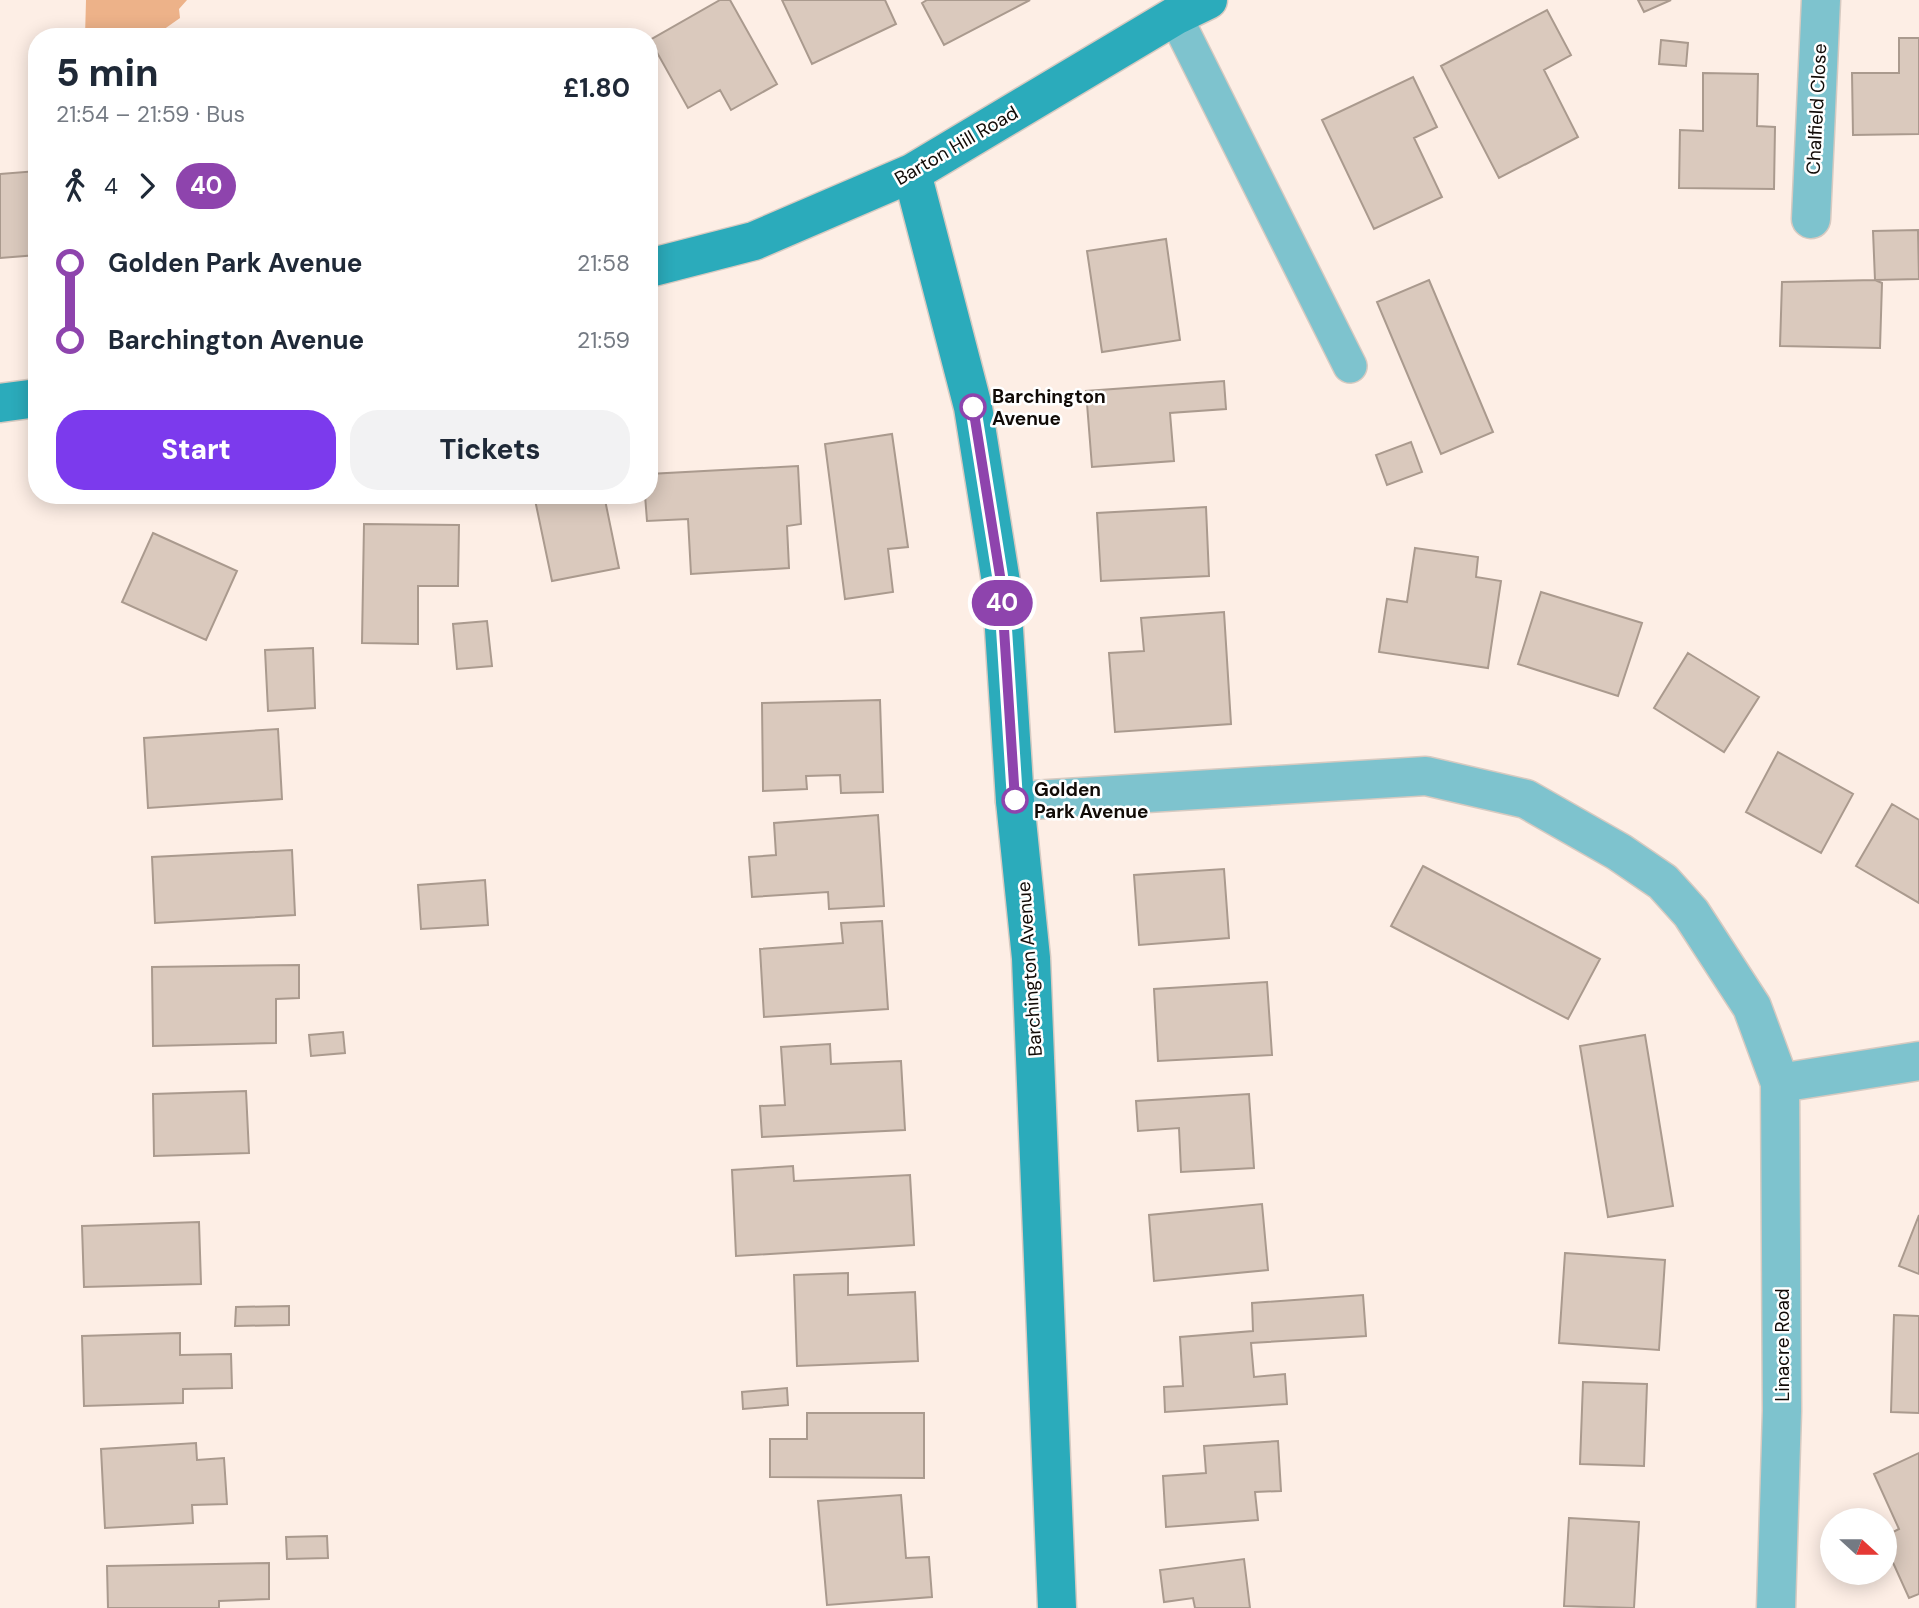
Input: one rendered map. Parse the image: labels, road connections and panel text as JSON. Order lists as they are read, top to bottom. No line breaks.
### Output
{"streets":{"street":["Chalfield Close","Barton Hill Road","Barchington Avenue","Linacre Road"]},"crossings":[["Barton Hill Road","Barchington Avenue"]],"places":["Barchington Avenue","Golden Park Avenue"],"lines":["bus line 40"],"north":"right","page":{"on_map":"40","heading":["5 min","21:54 – 21:59 · Bus","£1.80"],"legs":["4","40"],"list":[{"name":"Golden Park Avenue","value":"21:58"},{"name":"Barchington Avenue","value":"21:59"}],"buttons":["Start","Tickets"]}}
